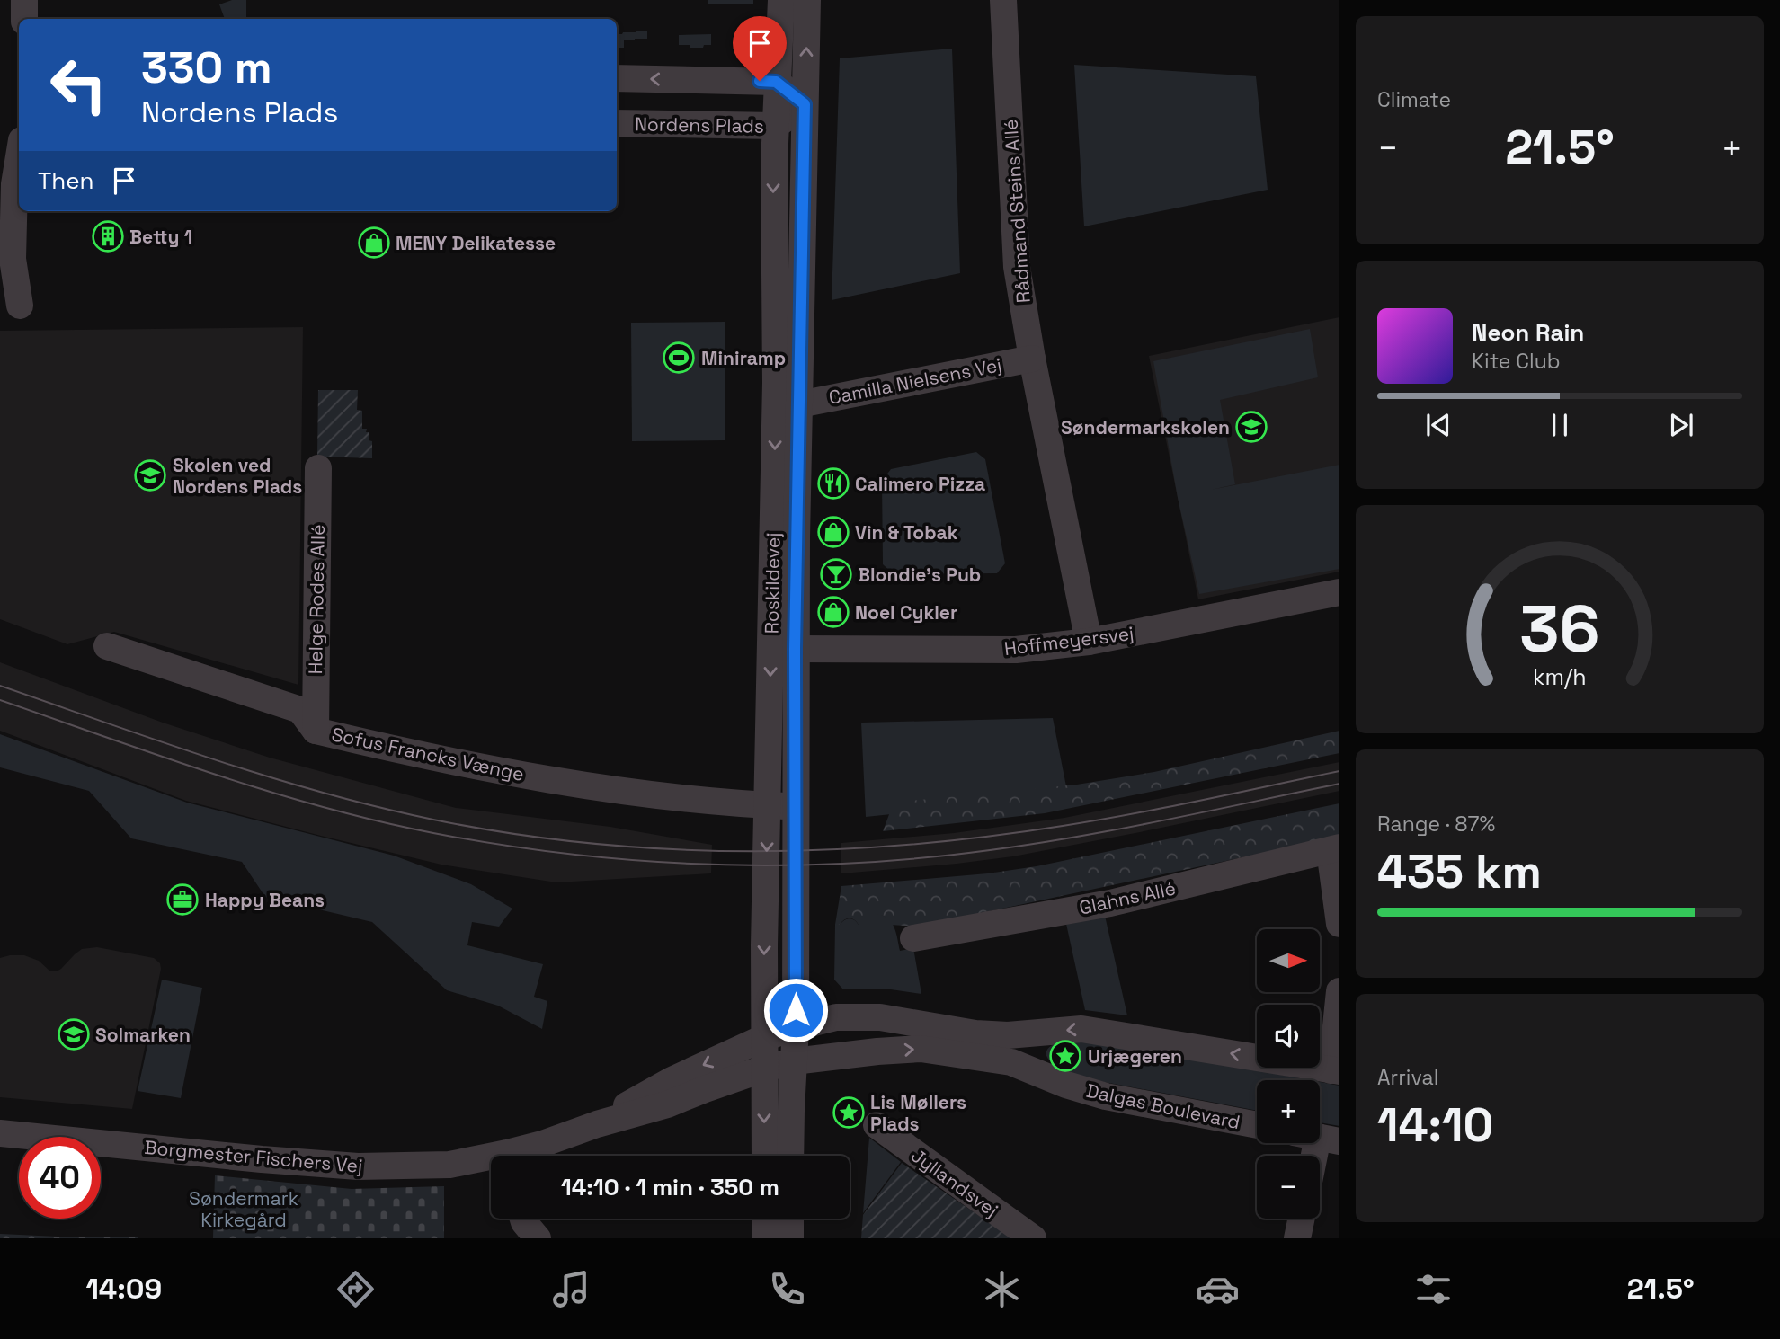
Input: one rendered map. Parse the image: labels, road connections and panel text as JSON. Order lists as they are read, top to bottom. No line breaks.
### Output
{"streets":{"street":["Nordens Plads","Rådmand Steins Allé","Camilla Nielsens Vej","Roskildevej","Helge Rodes Allé","Hoffmeyersvej","Sofus Francks Vænge","Glahns Allé","Dalgas Boulevard","Borgmester Fischers Vej","Jyllandsvej"]},"crossings":[["Nordens Plads","Roskildevej"],["Rådmand Steins Allé","Camilla Nielsens Vej"],["Rådmand Steins Allé","Hoffmeyersvej"],["Camilla Nielsens Vej","Roskildevej"],["Roskildevej","Hoffmeyersvej"],["Roskildevej","Sofus Francks Vænge"],["Roskildevej","Dalgas Boulevard"],["Roskildevej","Borgmester Fischers Vej"],["Helge Rodes Allé","Sofus Francks Vænge"],["Dalgas Boulevard","Borgmester Fischers Vej"]],"parks":["Søndermark Kirkegård"],"places":{"building":["Betty 1"],"shop":["MENY Delikatesse","Vin & Tobak","Noel Cykler"],"sports":["Miniramp"],"school or university":["Søndermarkskolen","Skolen ved Nordens Plads","Solmarken"],"restaurant":["Calimero Pizza"],"bar":["Blondie’s Pub"],"office":["Happy Beans"],"place":["Urjægeren","Lis Møllers Plads"]},"north":"right","page":{"tile":["Climate",["Range · 87%","435 km"],["Arrival","14:10"]],"turn":["330 m","Nordens Plads"],"heat":["−","21.5°","+"],"then":"Then","song":["Neon Rain","Kite Club"],"map_buttons":["+","−"],"limit":"40","trip":"14:10 · 1 min · 350 m","tabs":["14:09","21.5°"],"gauge":["36","km/h"]}}
